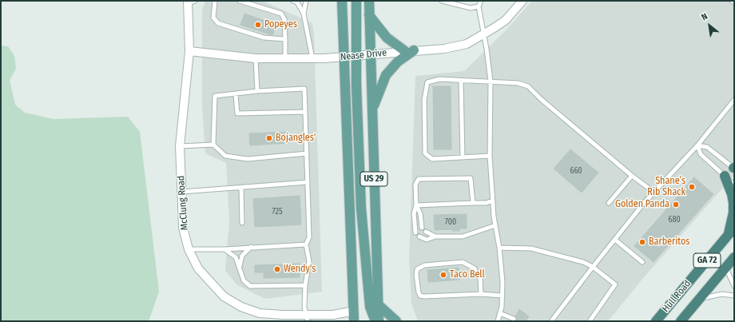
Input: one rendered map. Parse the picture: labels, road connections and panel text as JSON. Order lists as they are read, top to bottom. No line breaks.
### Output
{"streets":{"highway":["GA 72","Hull Road"],"main road":["US 29"],"street":["Nease Drive","McClung Road"]},"crossings":[["Nease Drive","US 29"],["Nease Drive","McClung Road"],["US 29","McClung Road"]],"places":["Popeyes","Bojangles'","Shane’s Rib Shack","Golden Panda","Barberitos","Wendy's","Taco Bell"],"house_numbers":["660","725","680","700"],"north":"top left"}
